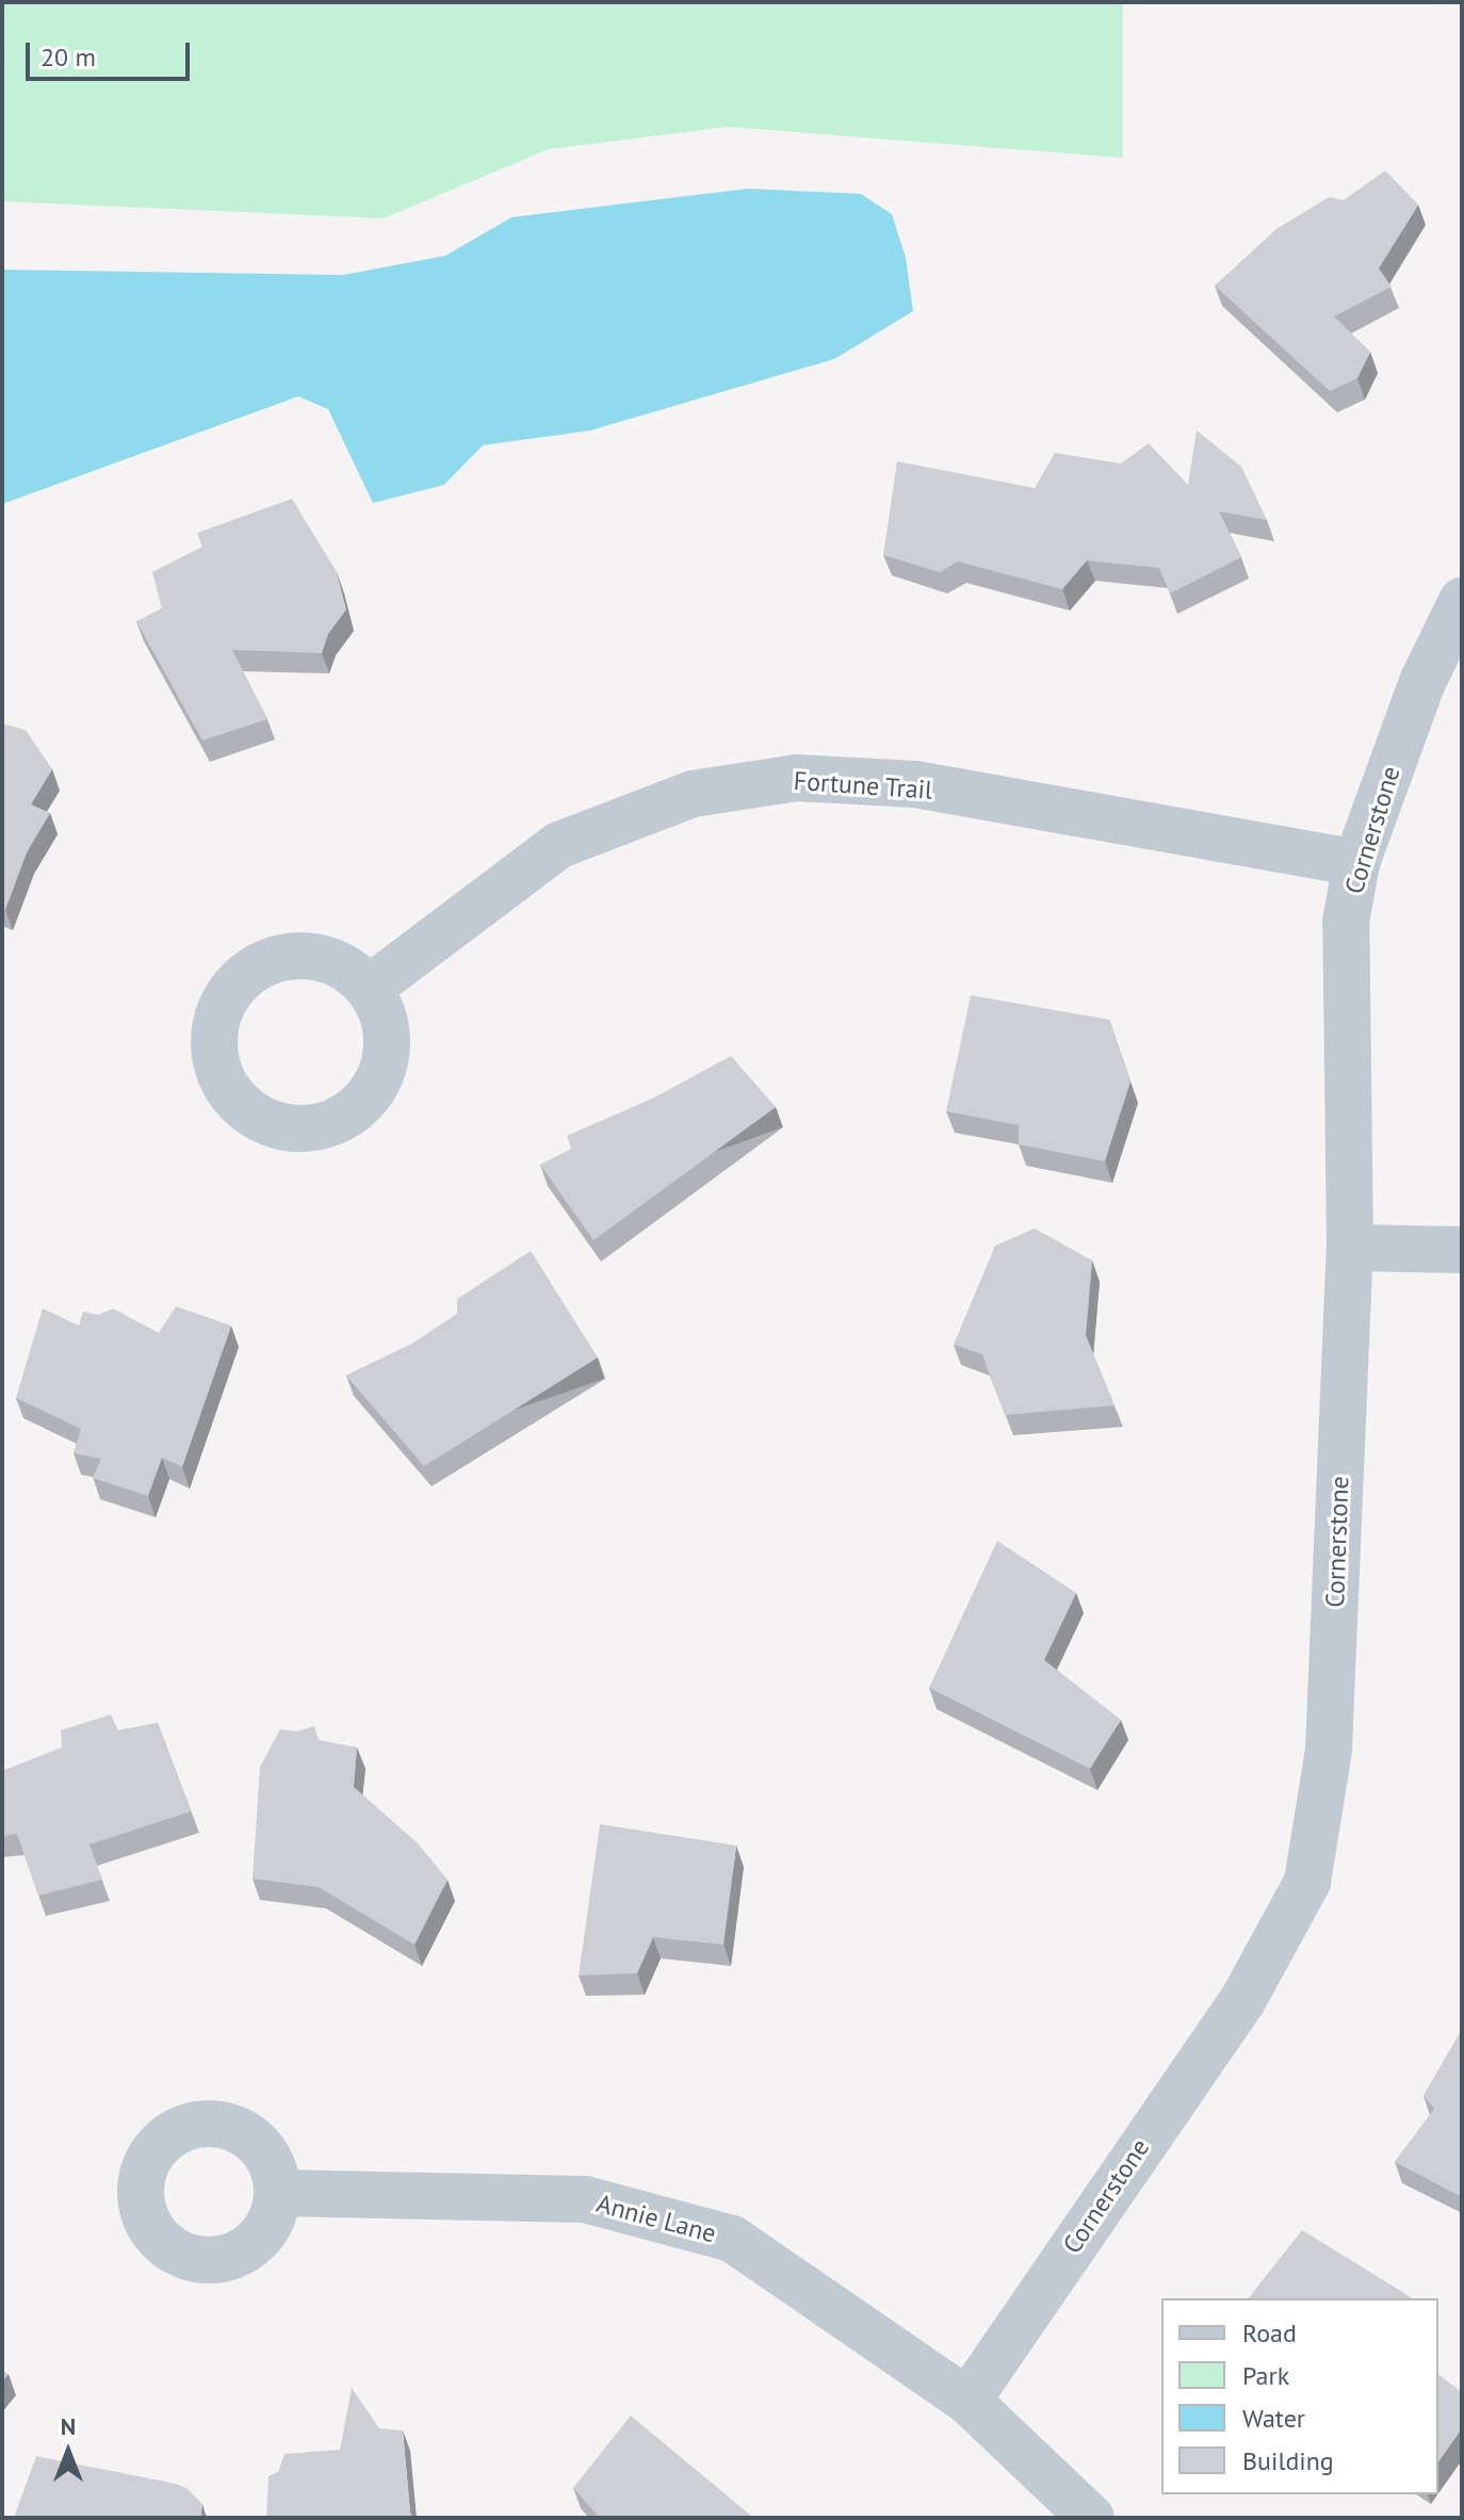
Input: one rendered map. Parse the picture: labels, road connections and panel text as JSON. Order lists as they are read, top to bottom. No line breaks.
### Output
{"streets":{"street":["Fortune Trail","Cornerstone","Annie Lane"]},"crossings":[["Fortune Trail","Cornerstone"],["Cornerstone","Annie Lane"]],"legend":["Road","Park","Water","Building"],"scale_bar":"20 m","north":"top"}
